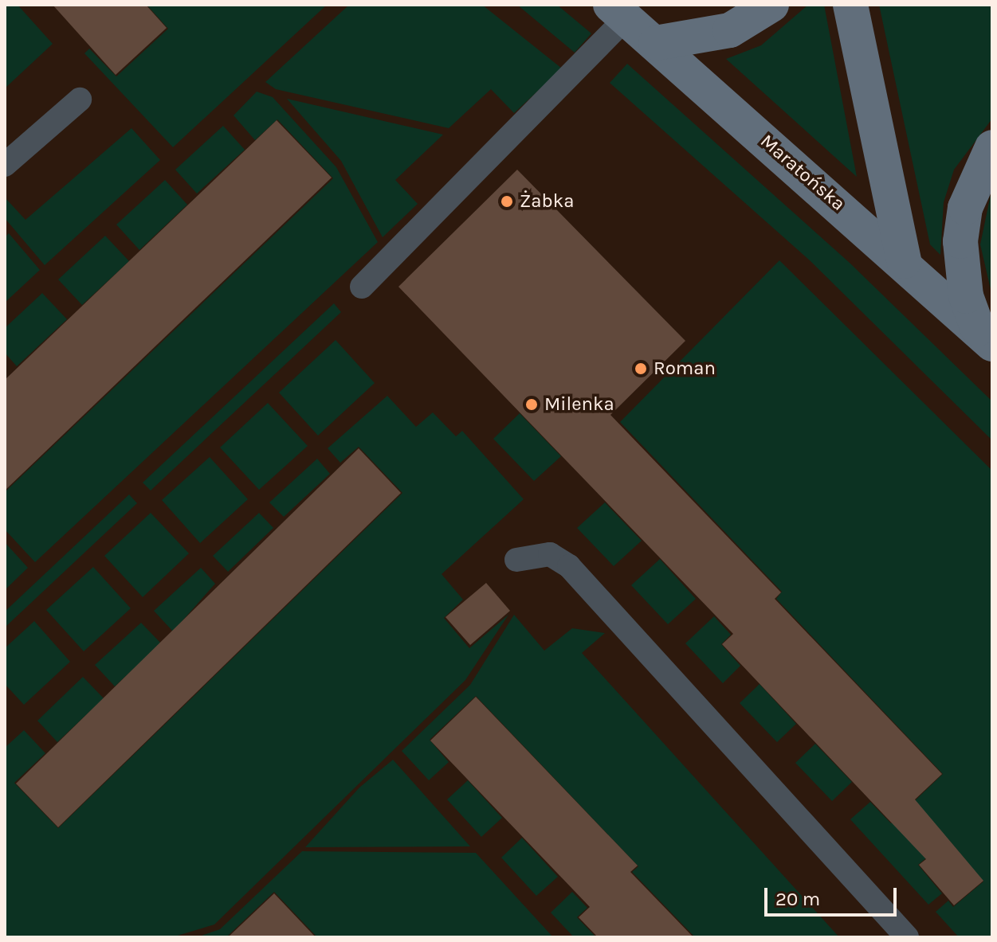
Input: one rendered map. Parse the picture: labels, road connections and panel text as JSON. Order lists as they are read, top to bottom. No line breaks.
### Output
{"streets":{"street":["Maratońska"]},"places":["Żabka","Roman","Milenka"],"scale_bar":"20 m"}
